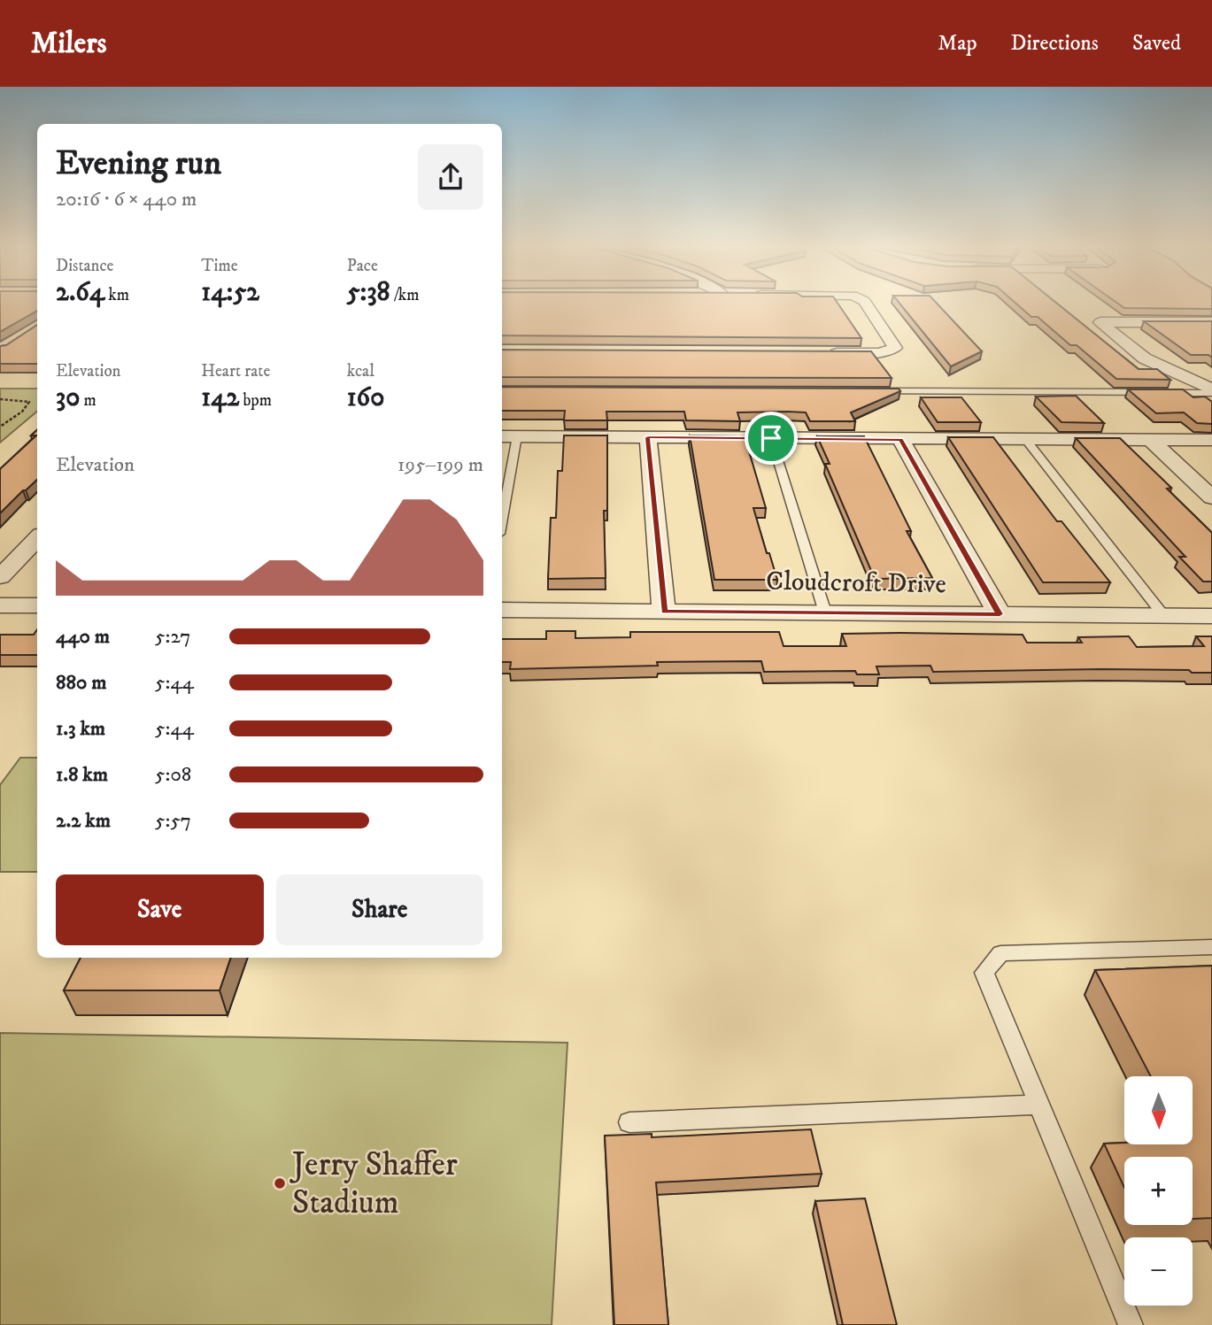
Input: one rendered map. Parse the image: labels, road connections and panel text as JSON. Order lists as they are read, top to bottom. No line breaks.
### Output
{"streets":{"street":["Cloudcroft Drive"]},"places":["Jerry Shaffer Stadium"],"north":"bottom","page":{"header":"Milers","nav":["Map","Directions","Saved"],"heading":["Evening run","20:16 · 6 × 440 m"],"stats":[["Distance","2.64 km"],["Time","14:52"],["Pace","5:38 /km"],["Elevation","30 m"],["Heart rate","142 bpm"],["kcal","160"]],"chart":["Elevation","195–199 m"],"list":[{"name":"440 m","note":"5:27"},{"name":"880 m","note":"5:44"},{"name":"1.3 km","note":"5:44"},{"name":"1.8 km","note":"5:08"},{"name":"2.2 km","note":"5:57"}],"buttons":["Save","Share"],"map_buttons":["+","−"]}}
